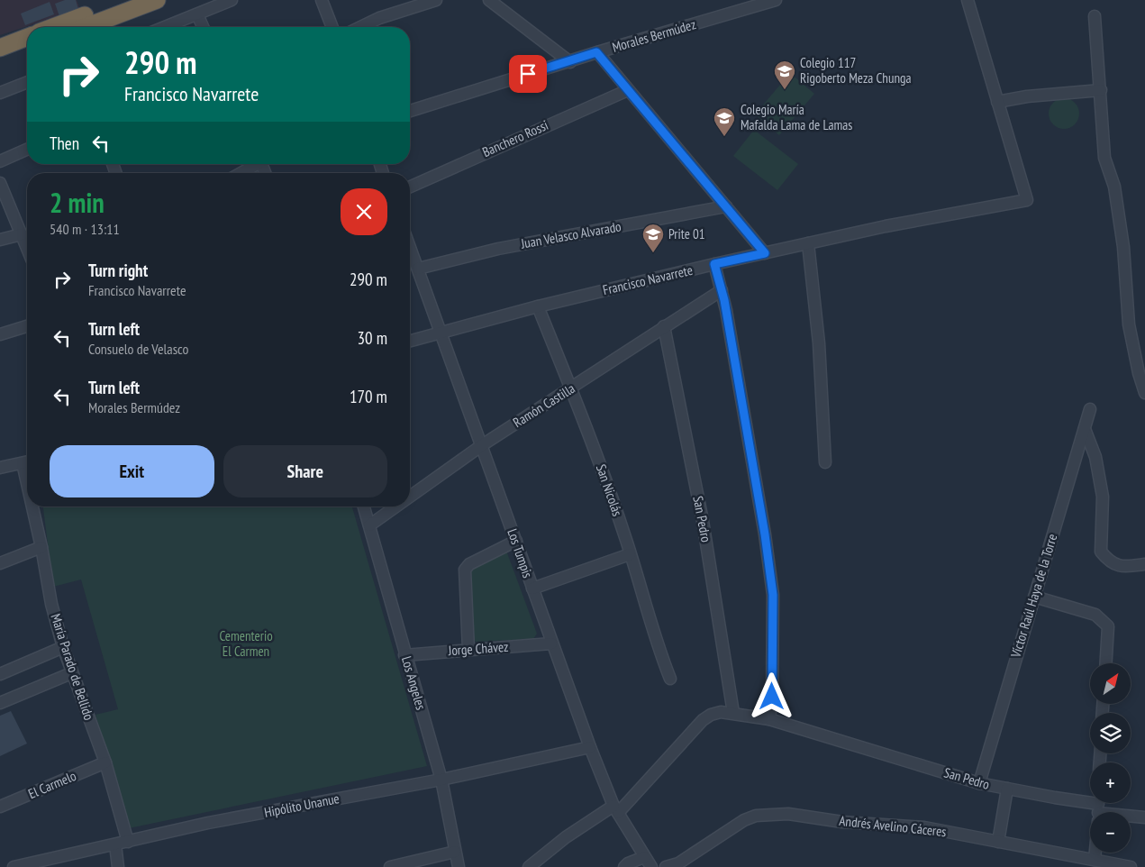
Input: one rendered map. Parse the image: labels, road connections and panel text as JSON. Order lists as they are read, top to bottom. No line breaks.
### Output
{"streets":{"street":["Morales Bermúdez","Banchero Rossi","Juan Velasco Alvarado","Francisco Navarrete","Ramón Castilla","San Nicolás","San Pedro","Los Tumpis","Víctor Raúl Haya de la Torre","Jorge Chávez","María Parado de Bellido","Los Angeles","El Carmelo","Hipólito Unanue","Andrés Avelino Cáceres"]},"crossings":[["Juan Velasco Alvarado","Los Tumpis"],["Francisco Navarrete","San Nicolás"],["Francisco Navarrete","Los Tumpis"],["Ramón Castilla","San Nicolás"],["Ramón Castilla","San Pedro"],["Ramón Castilla","Los Tumpis"],["Ramón Castilla","Los Angeles"],["San Pedro","Los Tumpis"],["San Pedro","Víctor Raúl Haya de la Torre"],["Los Tumpis","Jorge Chávez"],["Los Tumpis","Hipólito Unanue"],["Jorge Chávez","Los Angeles"],["María Parado de Bellido","El Carmelo"],["María Parado de Bellido","Hipólito Unanue"],["Los Angeles","Hipólito Unanue"]],"parks":["Cementerio El Carmen"],"places":{"school or university":["Colegio 117 Rigoberto Meza Chunga","Colegio María Mafalda Lama de Lamas","Prite 01"]},"north":"top right","page":{"turn":["290 m","Francisco Navarrete"],"then":"Then","heading":["2 min","540 m · 13:11"],"list":[{"name":"Turn right","note":"Francisco Navarrete","value":"290 m"},{"name":"Turn left","note":"Consuelo de Velasco","value":"30 m"},{"name":"Turn left","note":"Morales Bermúdez","value":"170 m"}],"buttons":["Exit","Share"],"map_buttons":["+","−"]}}
